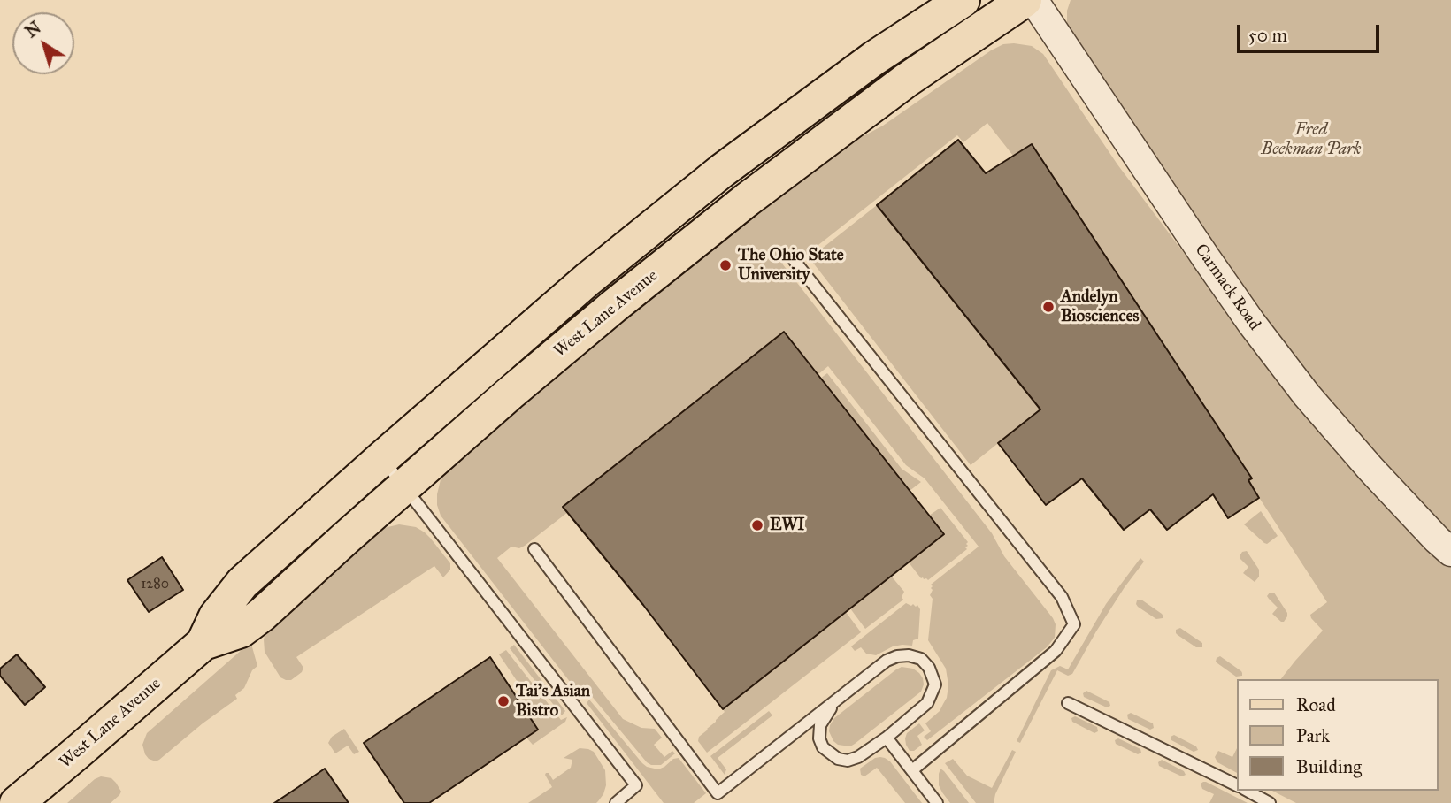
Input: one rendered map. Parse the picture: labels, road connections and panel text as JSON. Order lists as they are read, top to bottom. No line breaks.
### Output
{"streets":{"main road":["West Lane Avenue"],"street":["Carmack Road"]},"parks":["Fred Beekman Park"],"places":["The Ohio State University","Andelyn Biosciences","EWI","Tai's Asian Bistro"],"house_numbers":["1280"],"legend":["Road","Park","Building"],"scale_bar":"50 m","north":"top left"}
